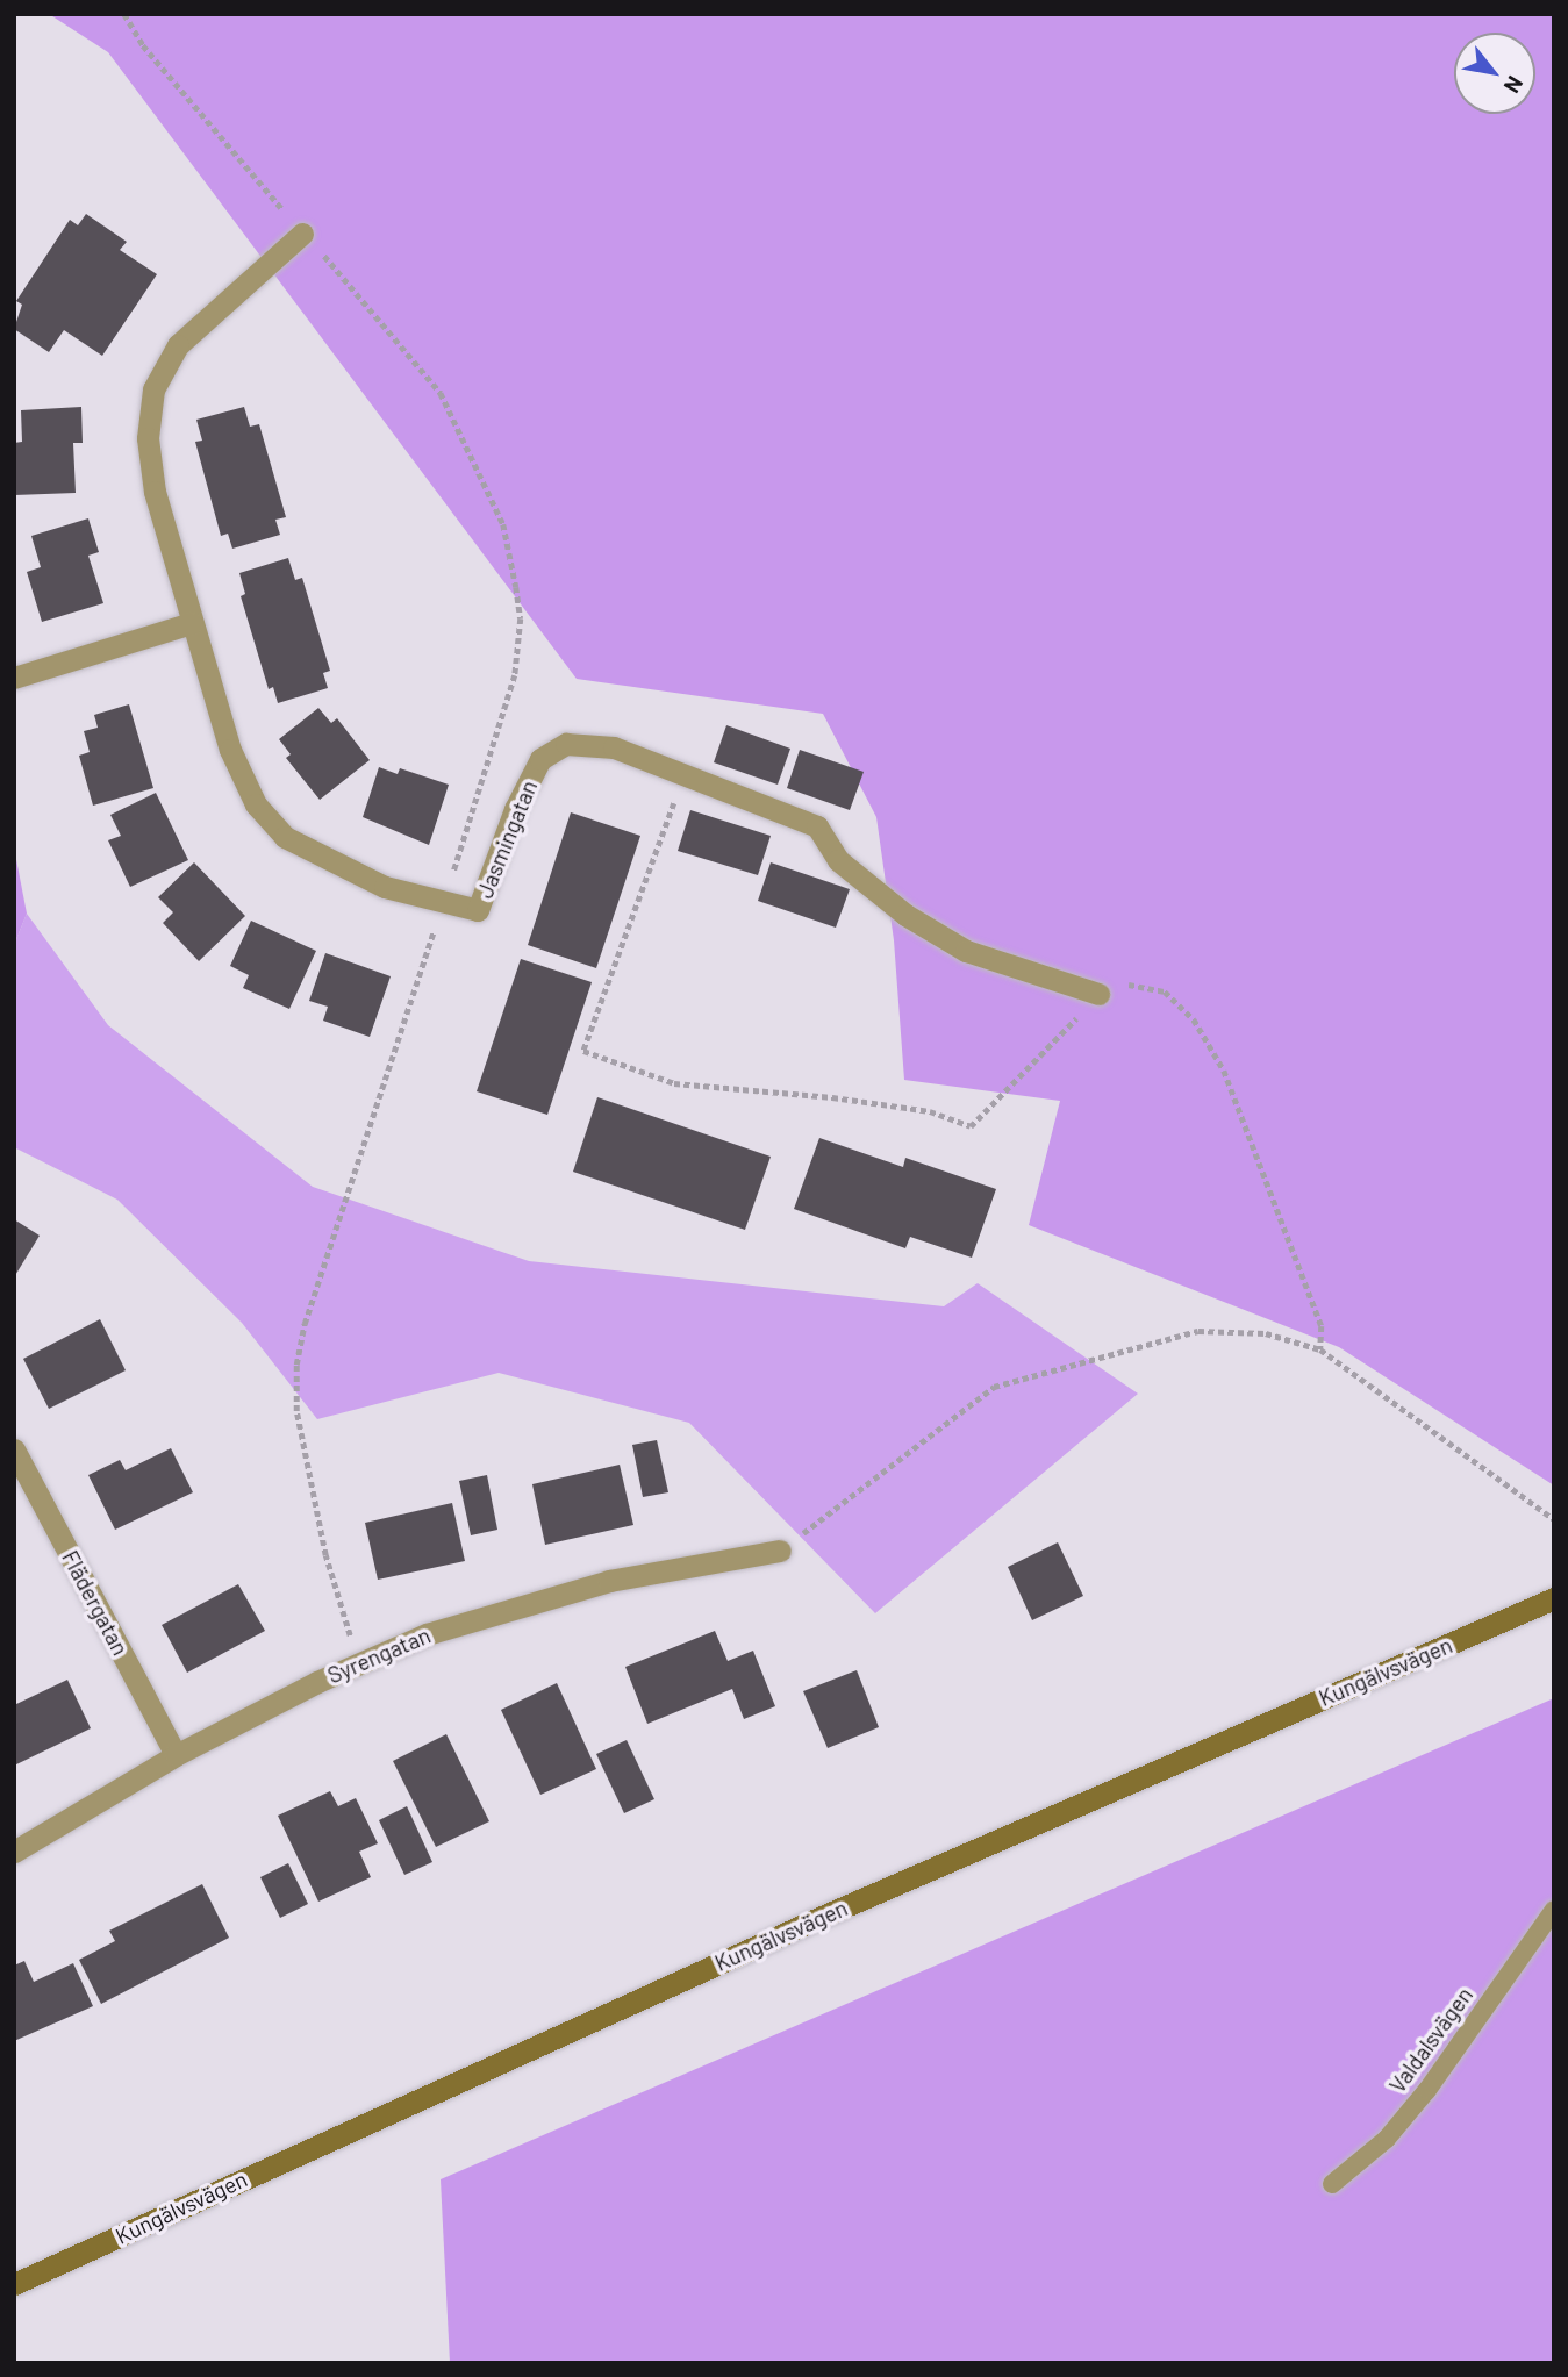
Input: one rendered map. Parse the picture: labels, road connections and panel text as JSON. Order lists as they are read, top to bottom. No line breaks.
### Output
{"streets":{"main road":["Kungälvsvägen"],"street":["Jasmingatan","Flädergatan","Syrengatan"],"lane":["Valdalsvägen"]},"crossings":[["Flädergatan","Syrengatan"]],"north":"bottom right"}
